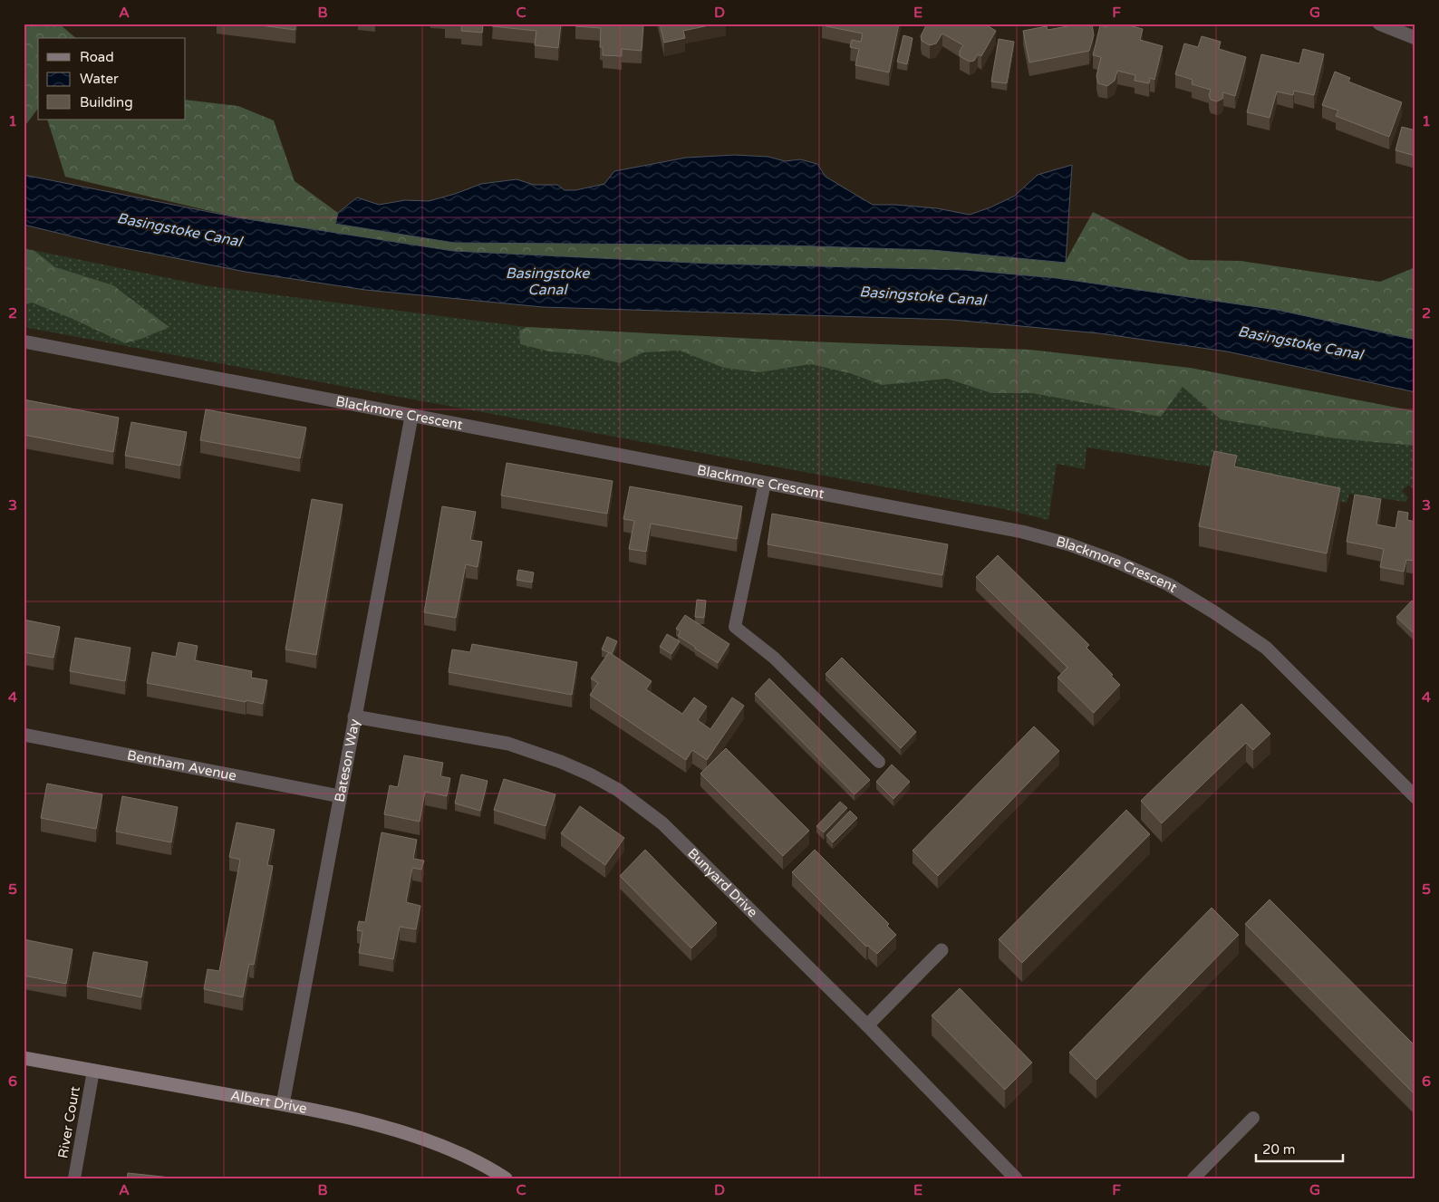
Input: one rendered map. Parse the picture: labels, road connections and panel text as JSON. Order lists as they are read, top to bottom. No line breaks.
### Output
{"streets":{"street":["Blackmore Crescent","Bateson Way","Bentham Avenue","Bunyard Drive","Albert Drive"],"lane":["River Court"]},"crossings":[["Blackmore Crescent","Bateson Way"],["Bateson Way","Bentham Avenue"],["Bateson Way","Bunyard Drive"],["Bateson Way","Albert Drive"],["Albert Drive","River Court"]],"water":["Basingstoke Canal"],"legend":["Road","Water","Building"],"scale_bar":"20 m","grid":{"columns":["A","B","C","D","E","F","G"],"rows":["1","2","3","4","5","6"]}}
